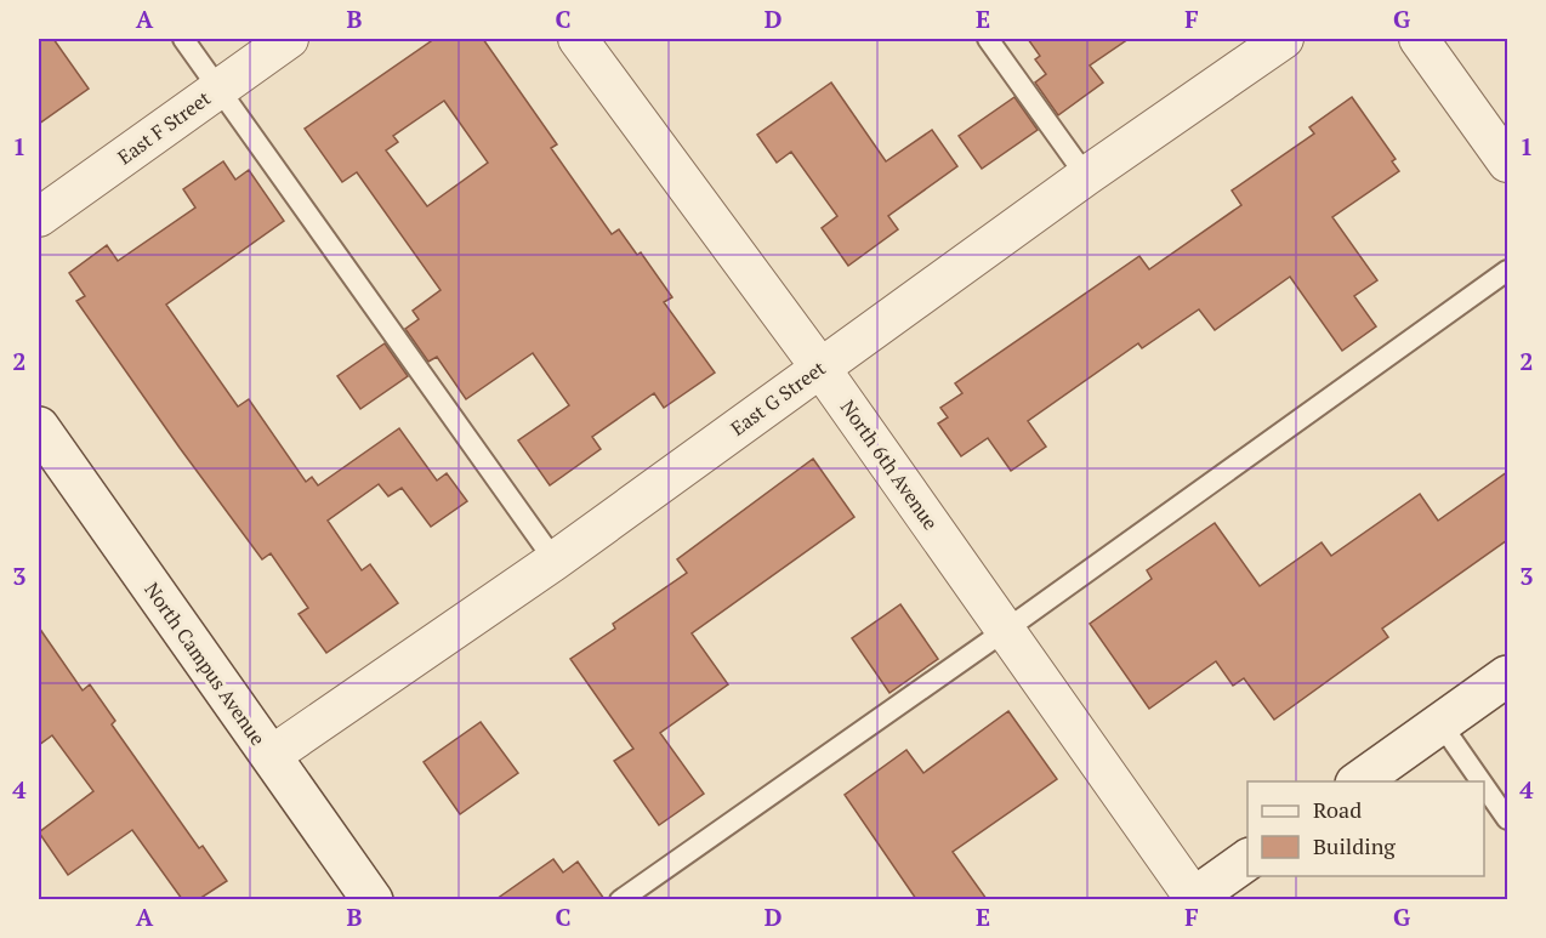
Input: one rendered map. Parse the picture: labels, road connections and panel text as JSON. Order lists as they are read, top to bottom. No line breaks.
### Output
{"streets":{"street":["East F Street","East G Street","North 6th Avenue","North Campus Avenue"]},"crossings":[["East G Street","North 6th Avenue"],["East G Street","North Campus Avenue"]],"legend":["Road","Building"],"grid":{"columns":["A","B","C","D","E","F","G"],"rows":["1","2","3","4"]}}
